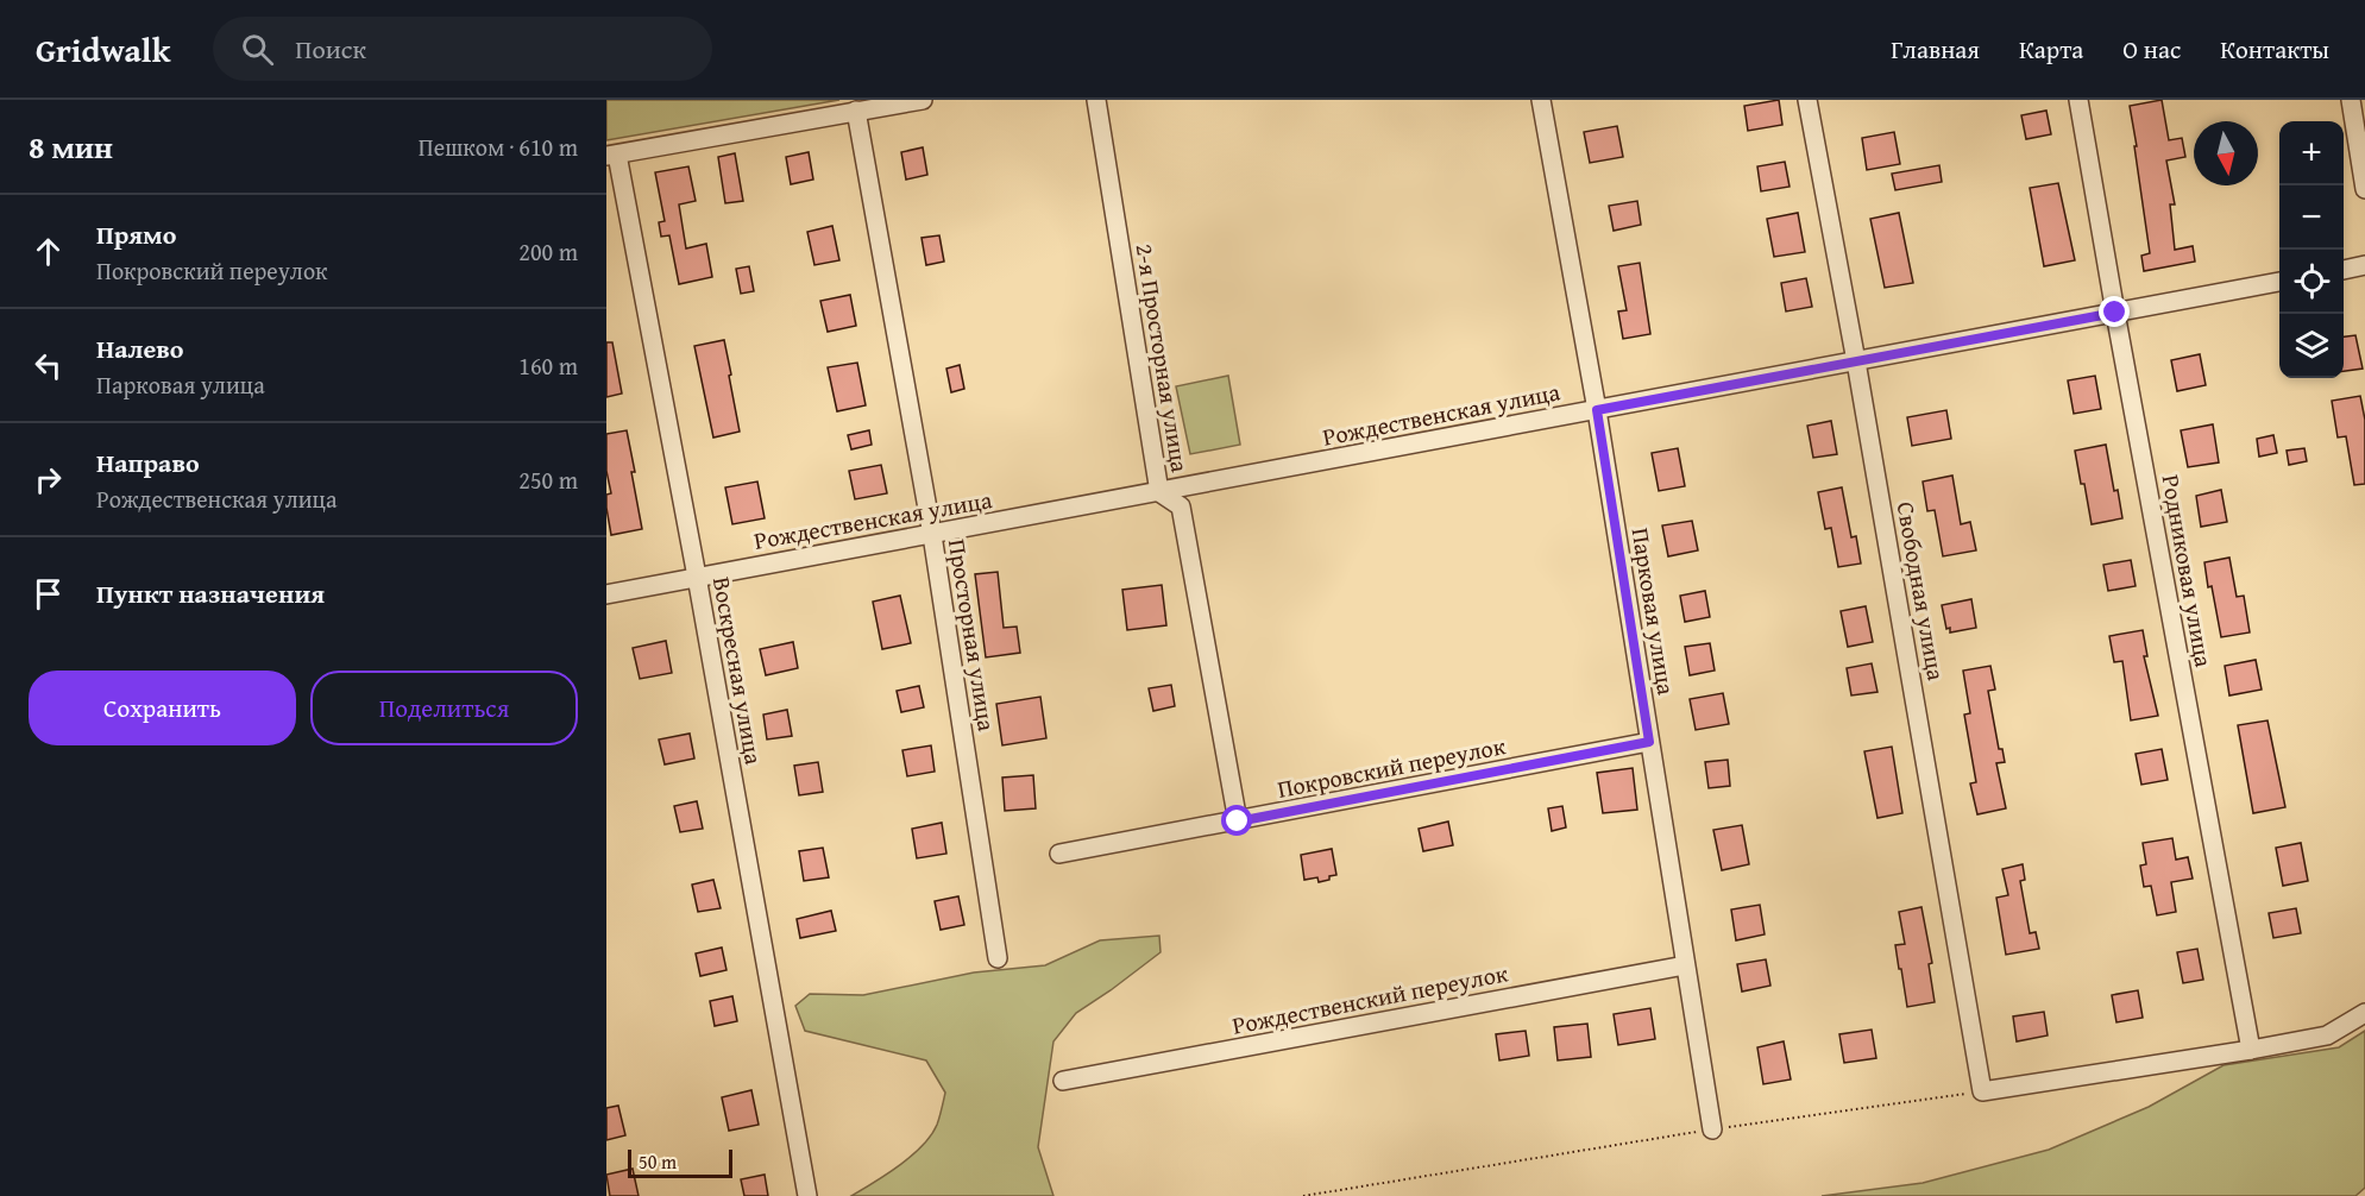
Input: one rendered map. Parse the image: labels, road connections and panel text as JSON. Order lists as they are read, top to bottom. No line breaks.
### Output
{"streets":{"street":["2-я Просторная улица","Рождественская улица","Родниковая улица","Свободная улица","Парковая улица","Просторная улица","Воскресная улица","Покровский переулок","Рождественский переулок"]},"crossings":[["2-я Просторная улица","Рождественская улица"],["2-я Просторная улица","Покровский переулок"],["Рождественская улица","Родниковая улица"],["Рождественская улица","Свободная улица"],["Рождественская улица","Парковая улица"],["Рождественская улица","Просторная улица"],["Рождественская улица","Воскресная улица"],["Парковая улица","Покровский переулок"],["Парковая улица","Рождественский переулок"]],"scale_bar":"50 m","north":"bottom","page":{"header":"Gridwalk","search":"Поиск","nav":["Главная","Карта","О нас","Контакты"],"heading":["8 мин","Пешком · 610 m"],"map_buttons":["+","−"],"list":[["Прямо","Покровский переулок","200 m"],["Налево","Парковая улица","160 m"],["Направо","Рождественская улица","250 m"],"Пункт назначения"],"buttons":["Сохранить","Поделиться"],"scale":"50 m"}}
